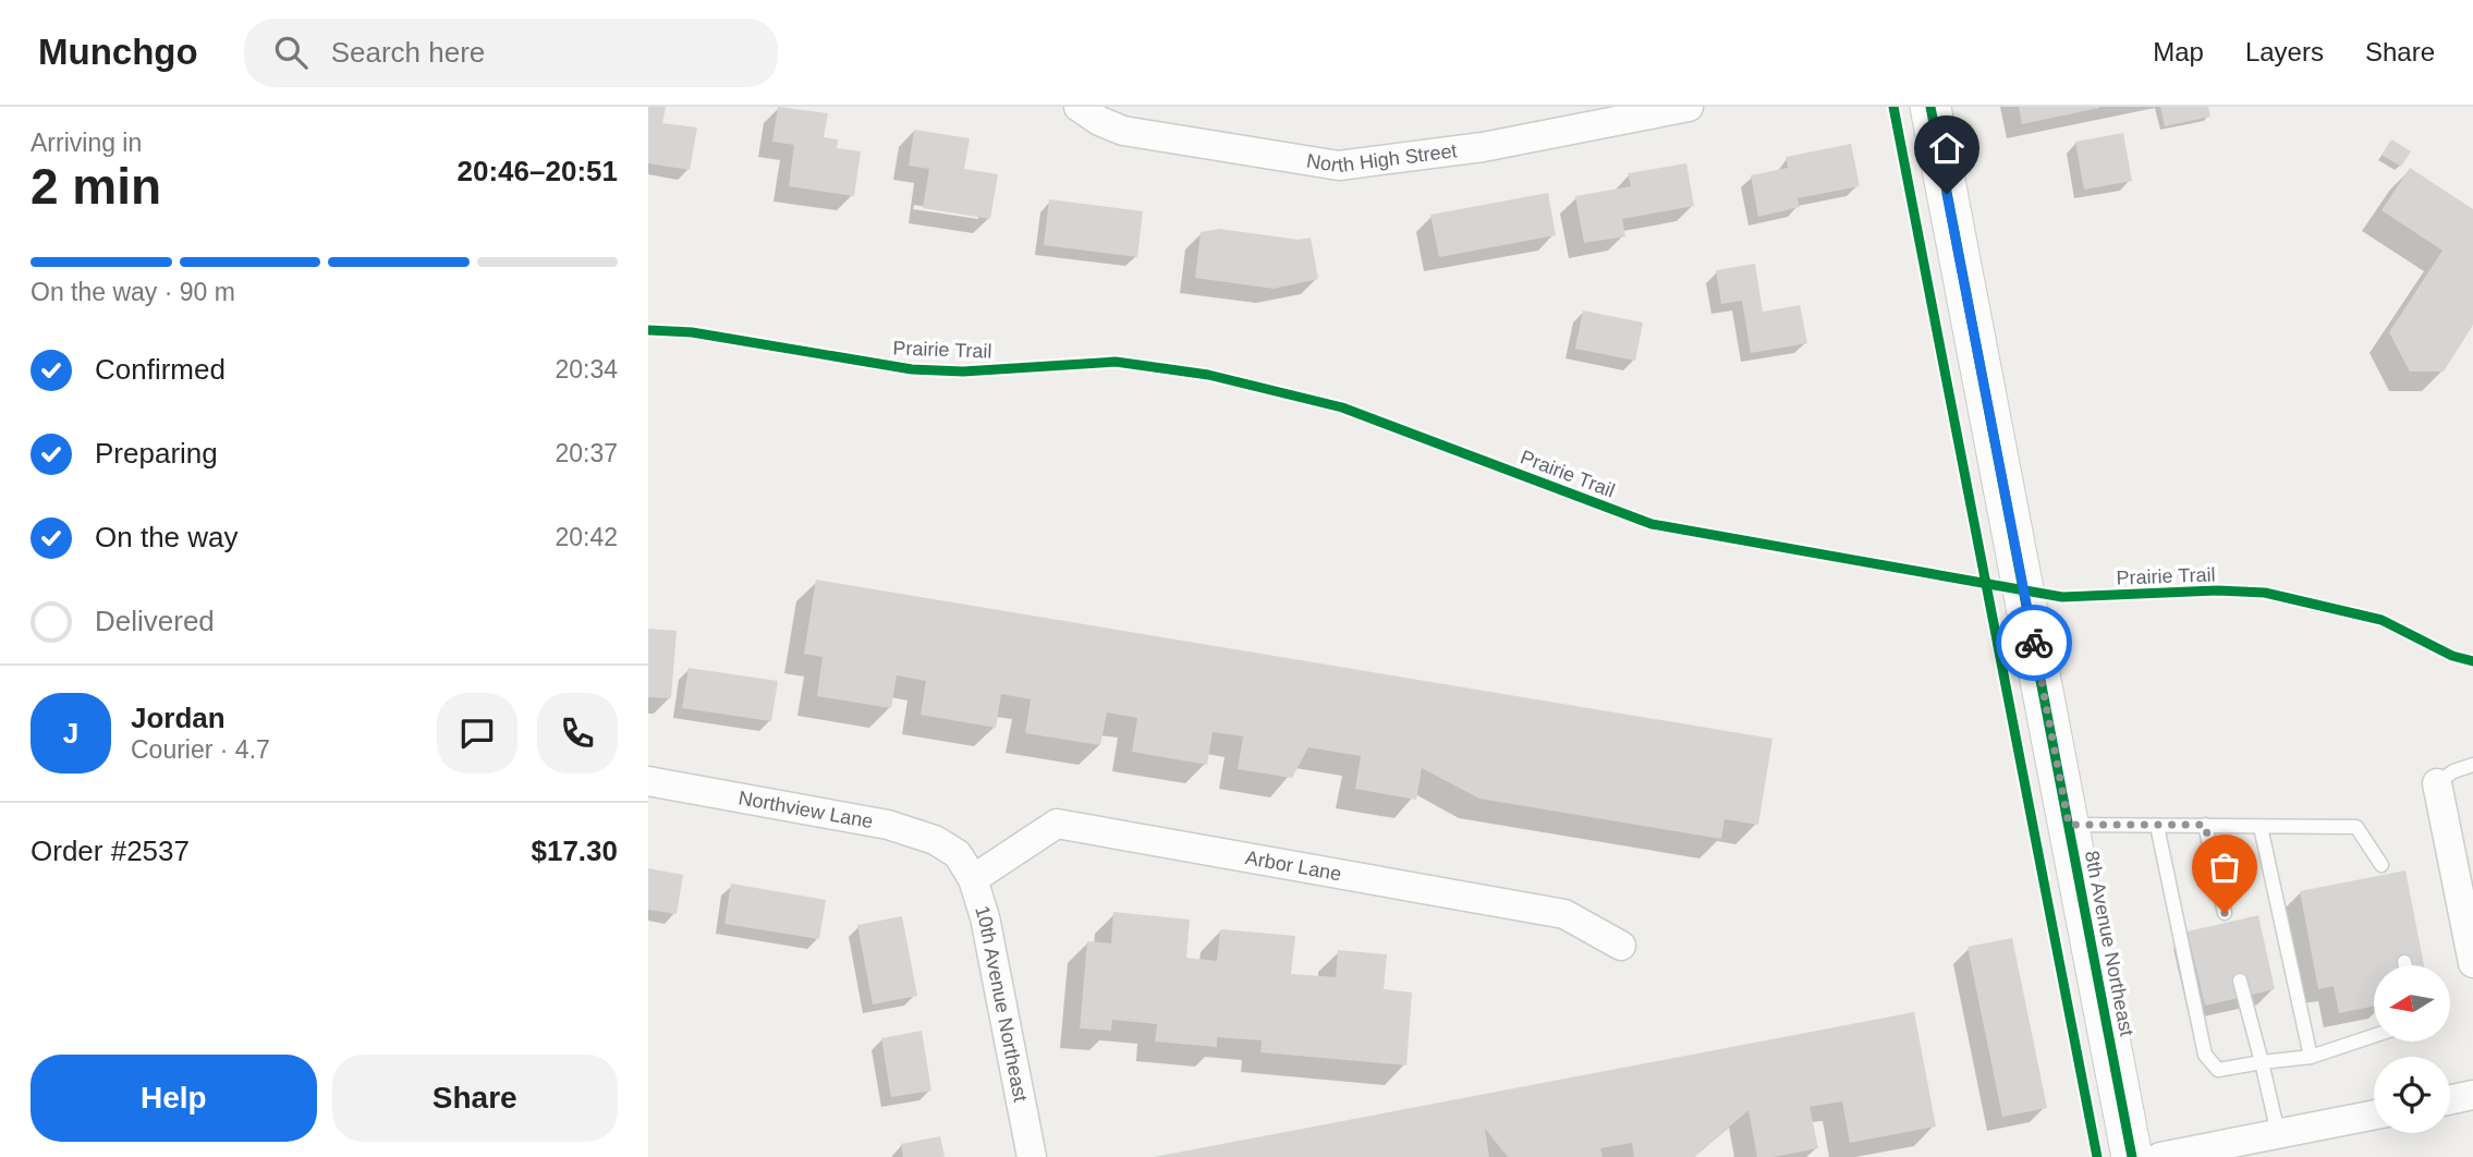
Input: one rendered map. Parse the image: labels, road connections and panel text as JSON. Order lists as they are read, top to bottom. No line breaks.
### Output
{"streets":{"main road":["8th Avenue Northeast"],"street":["North High Street","Northview Lane","Arbor Lane","10th Avenue Northeast"],"cycle path":["Prairie Trail"]},"crossings":[["Northview Lane","10th Avenue Northeast"],["Arbor Lane","10th Avenue Northeast"]],"north":"left","page":{"header":"Munchgo","search":"Search here","nav":["Map","Layers","Share"],"heading":["2 min","Arriving in","20:46–20:51"],"panel":["Jordan","Courier · 4.7","Order #2537","$17.30"],"bar":"On the way · 90 m","list":[["Confirmed","20:34"],["Preparing","20:37"],["On the way","20:42"],"Delivered"],"round":"J","buttons":["Help","Share"]}}
